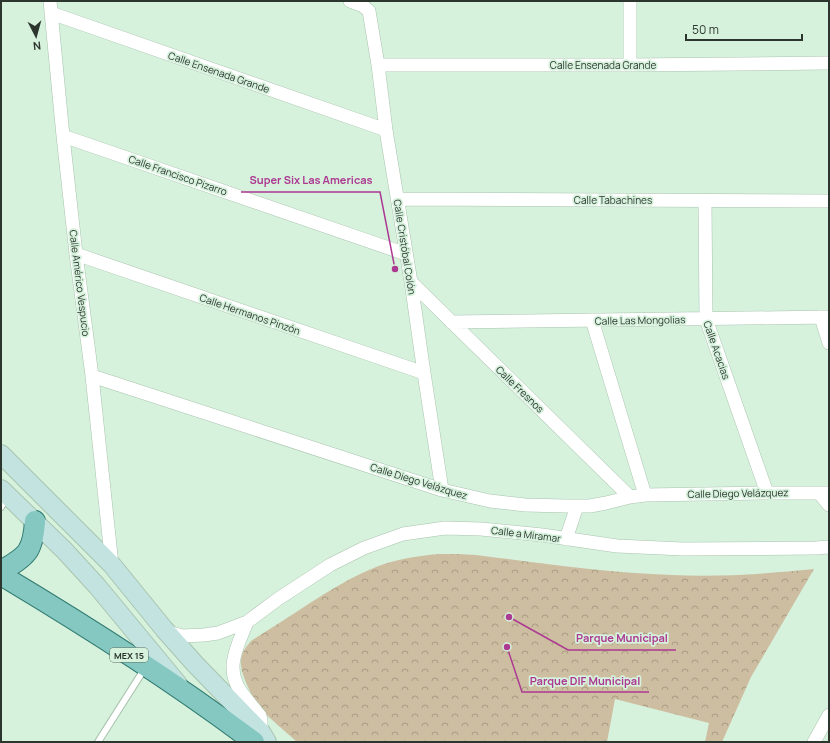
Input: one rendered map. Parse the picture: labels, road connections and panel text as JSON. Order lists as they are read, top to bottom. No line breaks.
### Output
{"streets":{"main road":["MEX 15"],"street":["Calle Ensenada Grande","Calle Francisco Pizarro","Calle Tabachines","Calle Cristóbal Colón","Calle Américo Vespucio","Calle Hermanos Pinzón","Calle Las Mongolias","Calle Acacias","Calle Fresnos","Calle Diego Velázquez","Calle a Miramar"]},"crossings":[["Calle Ensenada Grande","Calle Cristóbal Colón"],["Calle Ensenada Grande","Calle Américo Vespucio"],["Calle Francisco Pizarro","Calle Cristóbal Colón"],["Calle Francisco Pizarro","Calle Américo Vespucio"],["Calle Tabachines","Calle Cristóbal Colón"],["Calle Tabachines","Calle Acacias"],["Calle Cristóbal Colón","Calle Hermanos Pinzón"],["Calle Cristóbal Colón","Calle Fresnos"],["Calle Cristóbal Colón","Calle Diego Velázquez"],["Calle Américo Vespucio","Calle Hermanos Pinzón"],["Calle Américo Vespucio","Calle Diego Velázquez"],["Calle Las Mongolias","Calle Acacias"],["Calle Las Mongolias","Calle Fresnos"],["Calle Acacias","Calle Diego Velázquez"],["Calle Fresnos","Calle Diego Velázquez"]],"places":["Super Six Las Americas","Parque Municipal","Parque DIF Municipal"],"scale_bar":"50 m","north":"bottom"}
